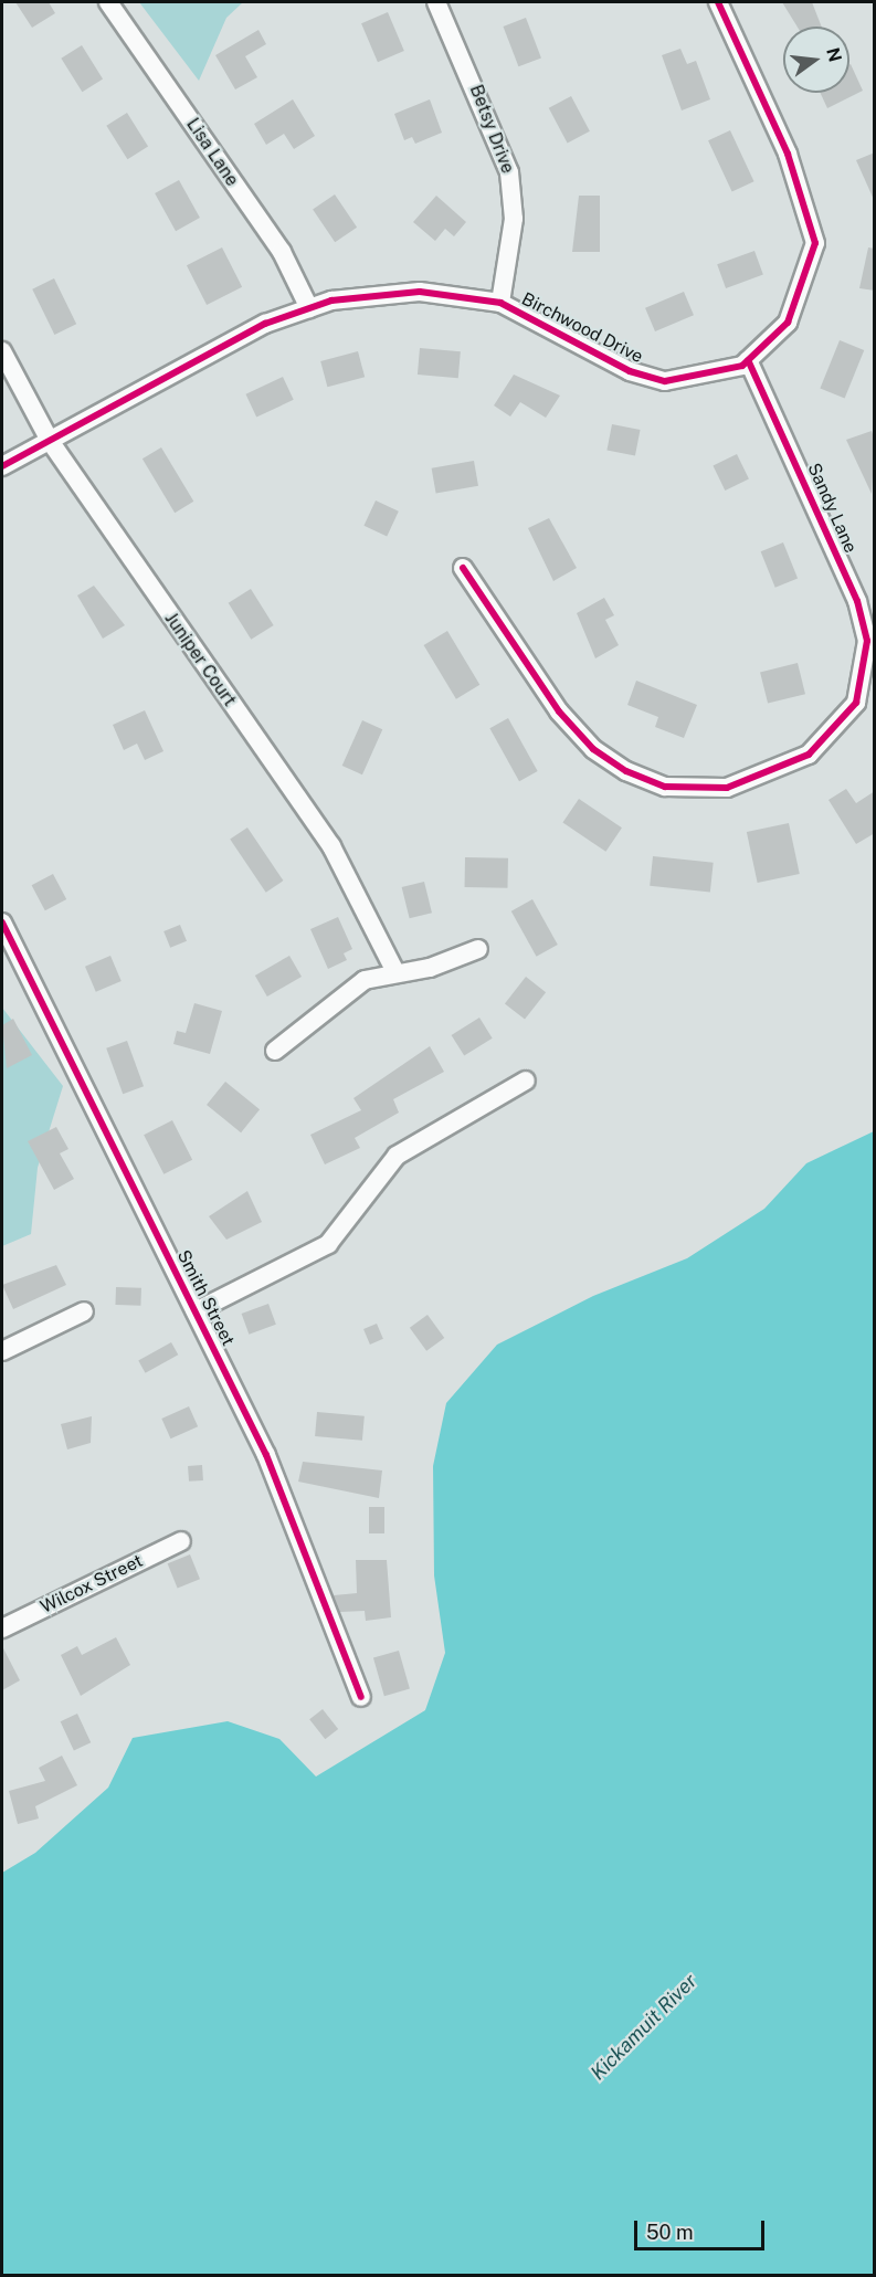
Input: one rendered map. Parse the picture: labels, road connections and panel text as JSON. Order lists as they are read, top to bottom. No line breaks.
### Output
{"streets":{"street":["Betsy Drive","Lisa Lane","Birchwood Drive","Sandy Lane","Juniper Court","Smith Street","Wilcox Street"]},"crossings":[["Betsy Drive","Birchwood Drive"],["Lisa Lane","Birchwood Drive"],["Birchwood Drive","Sandy Lane"],["Birchwood Drive","Juniper Court"]],"water":["Kickamuit River"],"scale_bar":"50 m","north":"right"}
